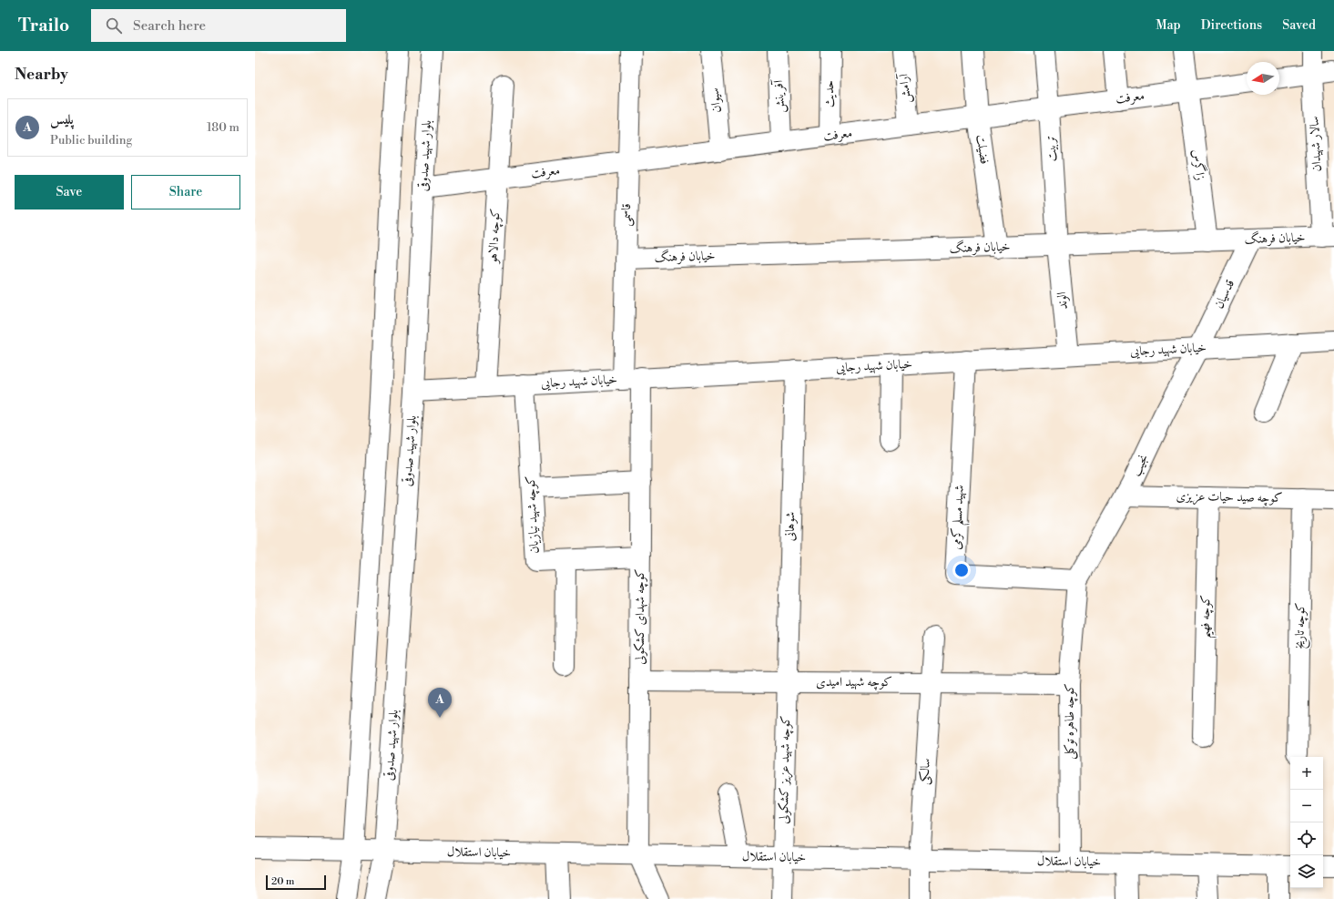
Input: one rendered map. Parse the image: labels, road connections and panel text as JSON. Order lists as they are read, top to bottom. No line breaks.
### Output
{"streets":{"street":["آرامش","حدیث","آفرینش","معرفت","سیوان","سالار شهیدان","تربیت","فضیلت","بلوار شهید صدوقی","زاگرس","قاسمی","کوچه دالاهو","خیابان فرهنگ","قدسیان","الوند","خیابان شهید رجایی","نجیب","کوچه صید حیات عزیزی","کوچه شهید نیازیان","شهید مسلم کرمی","شوهانی","کوچه شهدای کشکولی","کوچه فهیم","کوچه تاریخ","کوچه شهید امیدی","کوچه طاهره توکلی","کوچه شهید عزیز کشکولی","سالکی","خیابان استقلال"]},"crossings":[["آرامش","معرفت"],["حدیث","معرفت"],["آفرینش","معرفت"],["معرفت","سیوان"],["معرفت","تربیت"],["معرفت","فضیلت"],["معرفت","بلوار شهید صدوقی"],["معرفت","زاگرس"],["معرفت","قاسمی"],["معرفت","کوچه دالاهو"],["سالار شهیدان","خیابان فرهنگ"],["تربیت","خیابان فرهنگ"],["تربیت","الوند"],["فضیلت","خیابان فرهنگ"],["بلوار شهید صدوقی","خیابان شهید رجایی"],["بلوار شهید صدوقی","خیابان استقلال"],["زاگرس","خیابان فرهنگ"],["قاسمی","خیابان فرهنگ"],["قاسمی","خیابان شهید رجایی"],["قاسمی","کوچه شهدای کشکولی"],["کوچه دالاهو","خیابان شهید رجایی"],["خیابان فرهنگ","قدسیان"],["خیابان فرهنگ","الوند"],["قدسیان","خیابان شهید رجایی"],["قدسیان","نجیب"],["الوند","خیابان شهید رجایی"],["خیابان شهید رجایی","نجیب"],["خیابان شهید رجایی","کوچه شهید نیازیان"],["خیابان شهید رجایی","شهید مسلم کرمی"],["خیابان شهید رجایی","شوهانی"],["خیابان شهید رجایی","کوچه شهدای کشکولی"],["نجیب","کوچه صید حیات عزیزی"],["نجیب","شهید مسلم کرمی"],["نجیب","کوچه طاهره توکلی"],["کوچه صید حیات عزیزی","کوچه فهیم"],["کوچه صید حیات عزیزی","کوچه تاریخ"],["کوچه شهید نیازیان","کوچه شهدای کشکولی"],["شهید مسلم کرمی","کوچه طاهره توکلی"],["شوهانی","کوچه شهید امیدی"],["شوهانی","کوچه شهید عزیز کشکولی"],["کوچه شهدای کشکولی","کوچه شهید امیدی"],["کوچه شهدای کشکولی","خیابان استقلال"],["کوچه شهید امیدی","کوچه طاهره توکلی"],["کوچه شهید امیدی","کوچه شهید عزیز کشکولی"],["کوچه شهید امیدی","سالکی"],["کوچه طاهره توکلی","خیابان استقلال"],["کوچه شهید عزیز کشکولی","خیابان استقلال"],["سالکی","خیابان استقلال"]],"scale_bar":"20 m","north":"left","page":{"header":"Trailo","search":"Search here","nav":["Map","Directions","Saved"],"heading":"Nearby","list":[{"mark":"A","name":"پلیس","note":"Public building","value":"180 m"}],"buttons":["Save","Share"],"pins":"A","map_buttons":["+","−"],"scale":"20 m"}}
